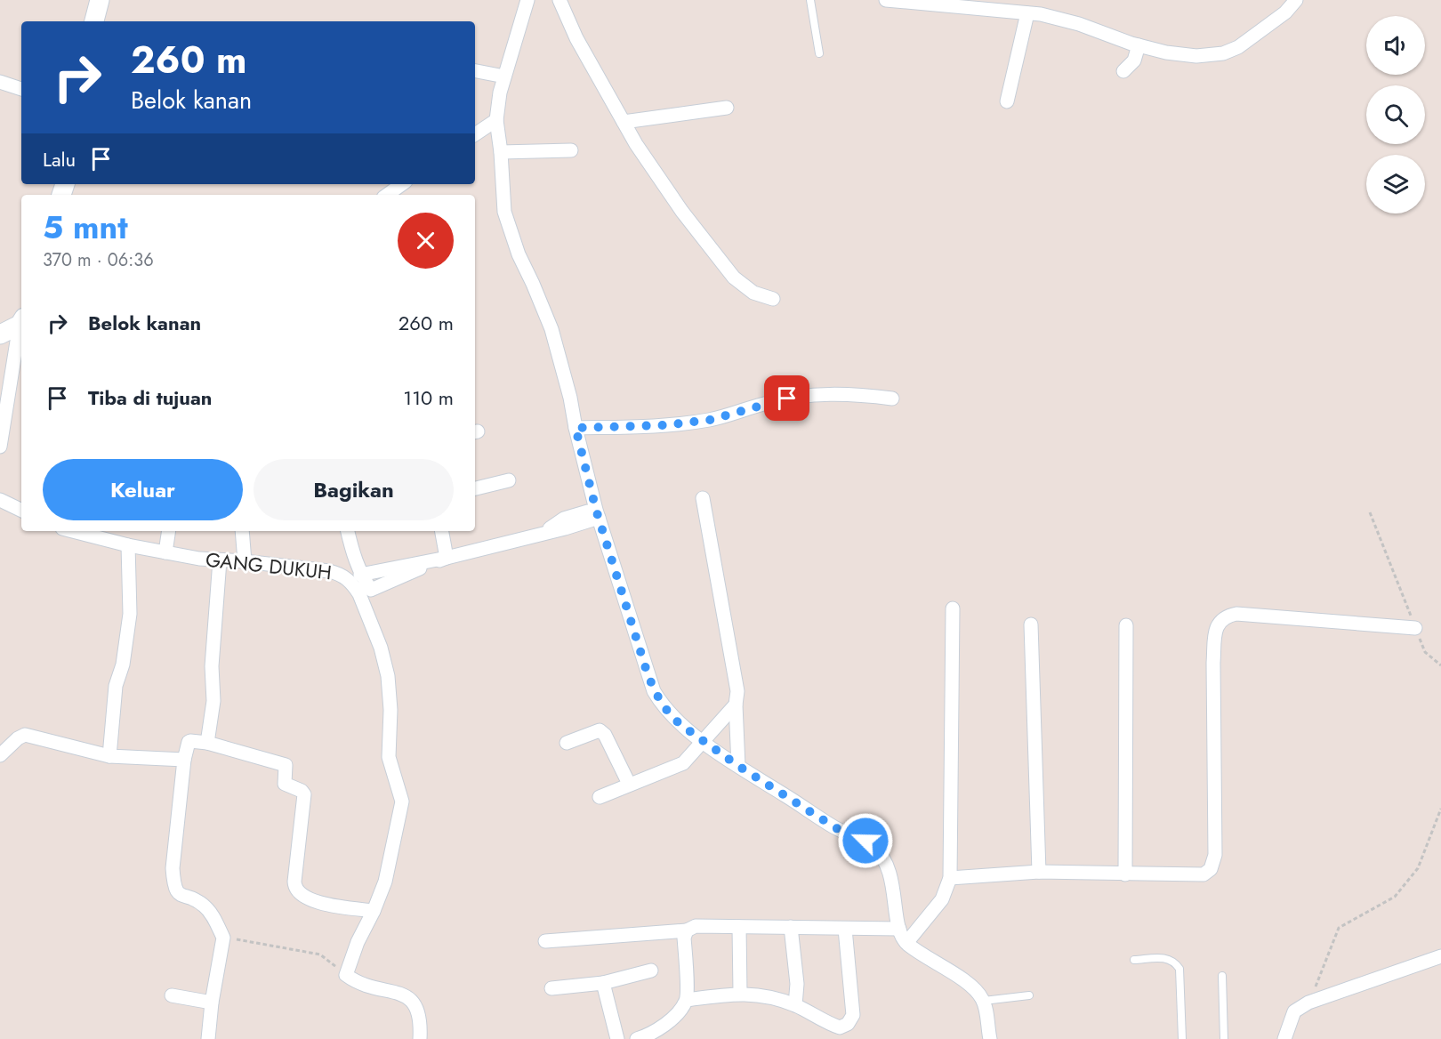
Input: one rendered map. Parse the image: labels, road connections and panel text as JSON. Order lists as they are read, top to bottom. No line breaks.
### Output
{"streets":{"street":["GANG DUKUH"]},"page":{"turn":["260 m","Belok kanan"],"then":"Lalu","heading":["5 mnt","370 m · 06:36"],"list":[{"name":"Belok kanan","value":"260 m"},{"name":"Tiba di tujuan","value":"110 m"}],"buttons":["Keluar","Bagikan"]}}
